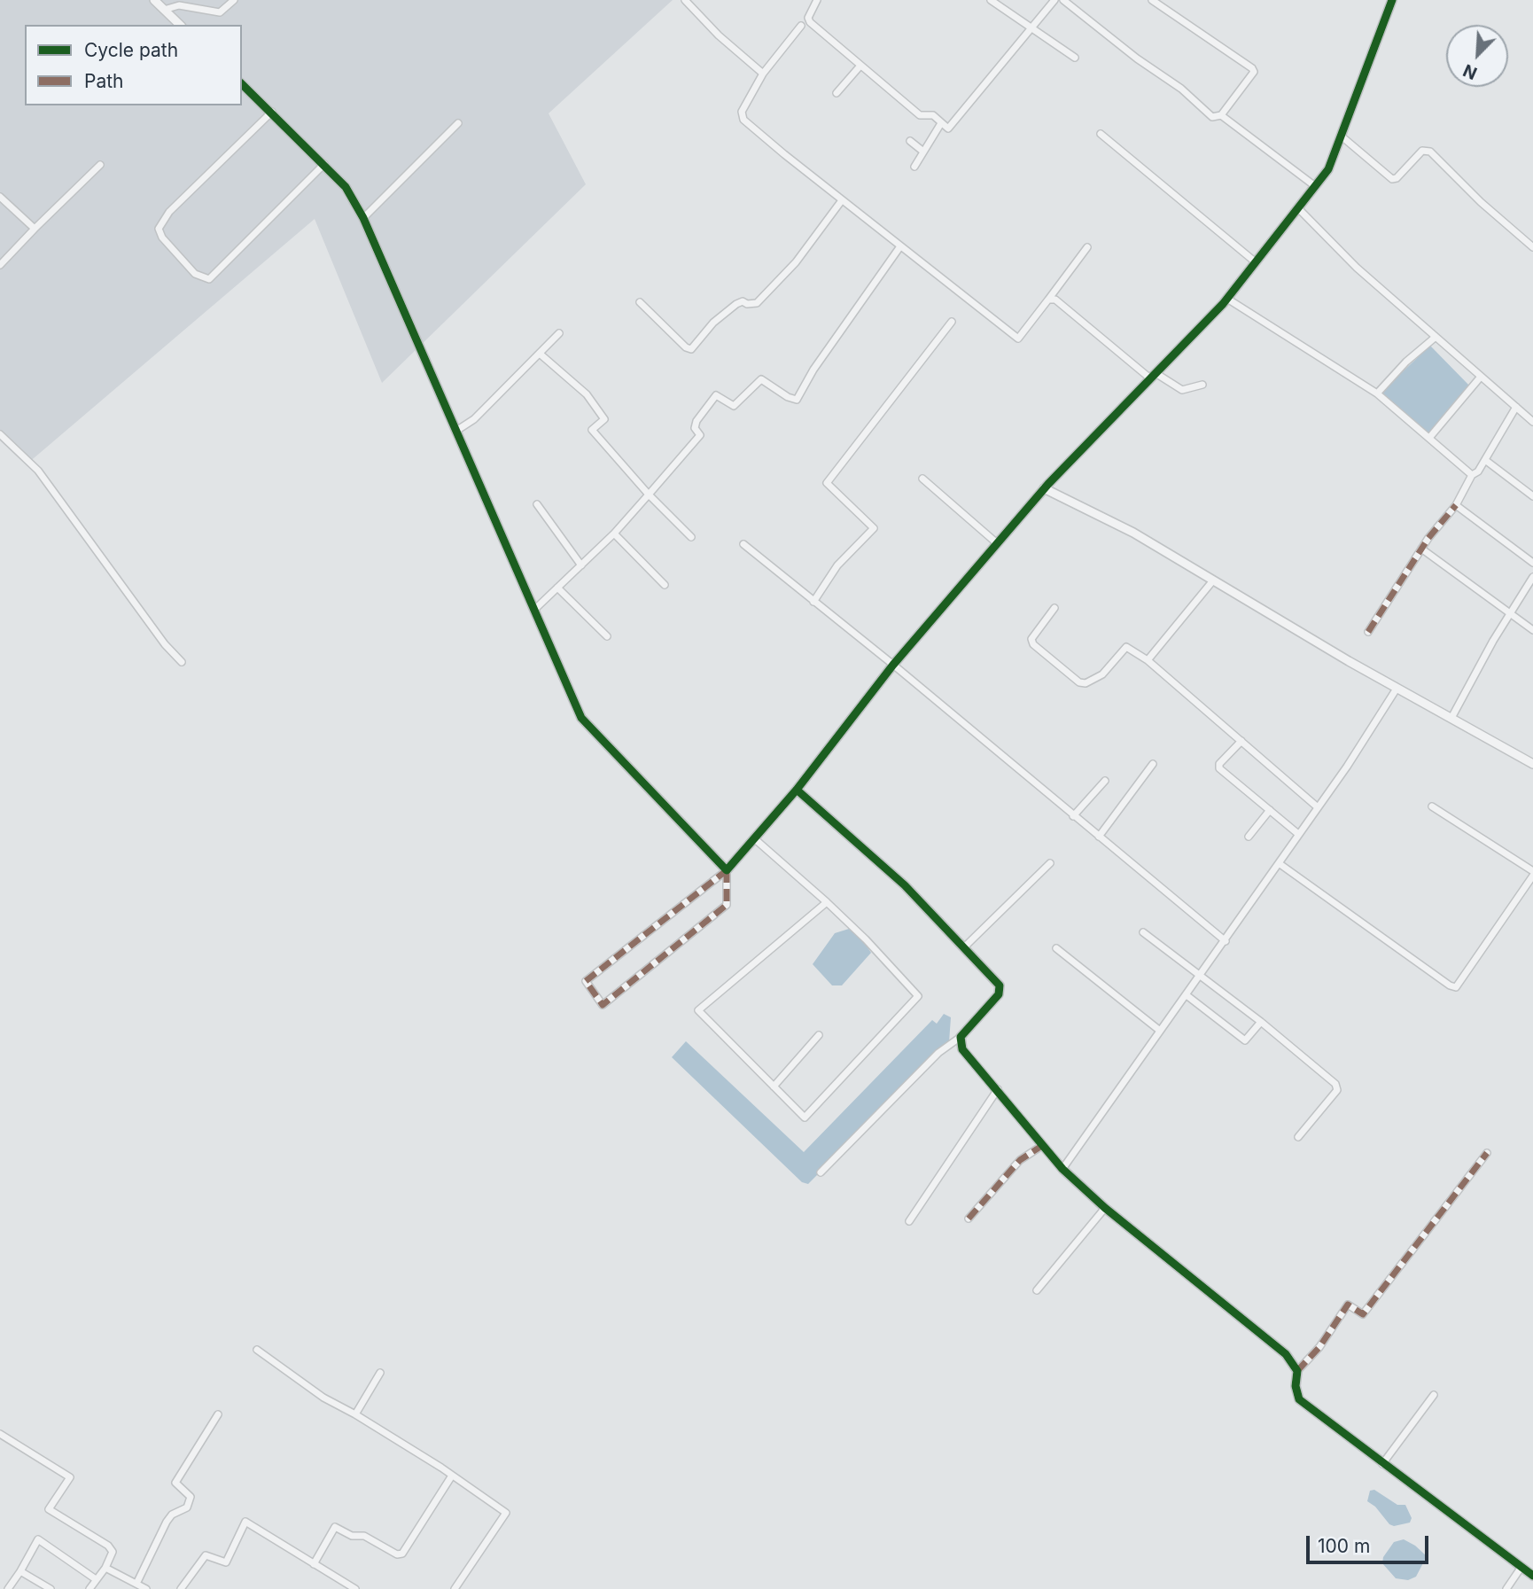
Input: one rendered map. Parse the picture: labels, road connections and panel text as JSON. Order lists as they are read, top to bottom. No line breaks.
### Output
{"legend":["Cycle path","Path"],"scale_bar":"100 m","north":"bottom left"}
